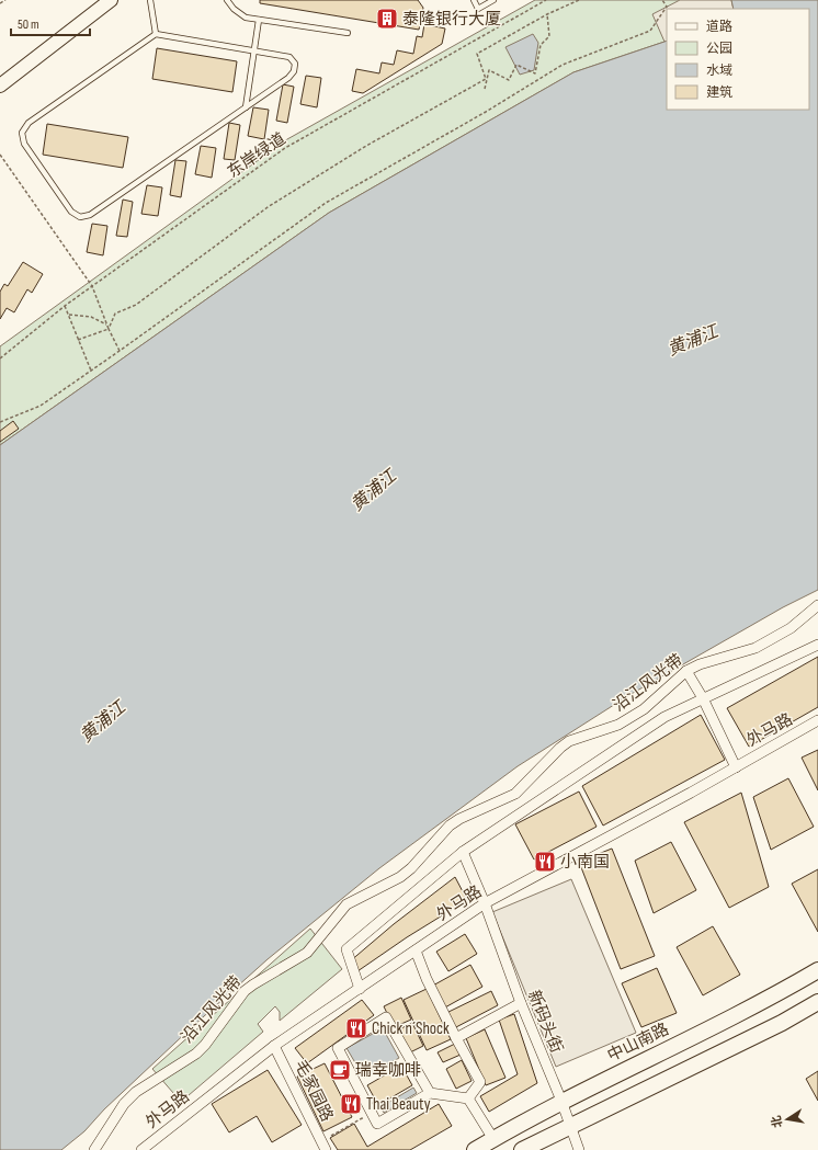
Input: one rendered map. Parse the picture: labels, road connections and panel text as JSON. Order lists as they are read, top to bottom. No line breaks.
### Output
{"streets":{"main road":["中山南路"],"street":["沿江风光带","外马路","新码头街","毛家园路"],"path":["东岸绿道"]},"crossings":[["外马路","新码头街"],["外马路","毛家园路"],["新码头街","中山南路"]],"water":["黄浦江"],"places":{"building":["泰隆银行大厦"],"restaurant":["小南国","Chick n´Shock","Thai Beauty"],"cafe":["瑞幸咖啡"]},"legend":["道路","公园","水域","建筑"],"scale_bar":"50 m","north":"left"}
